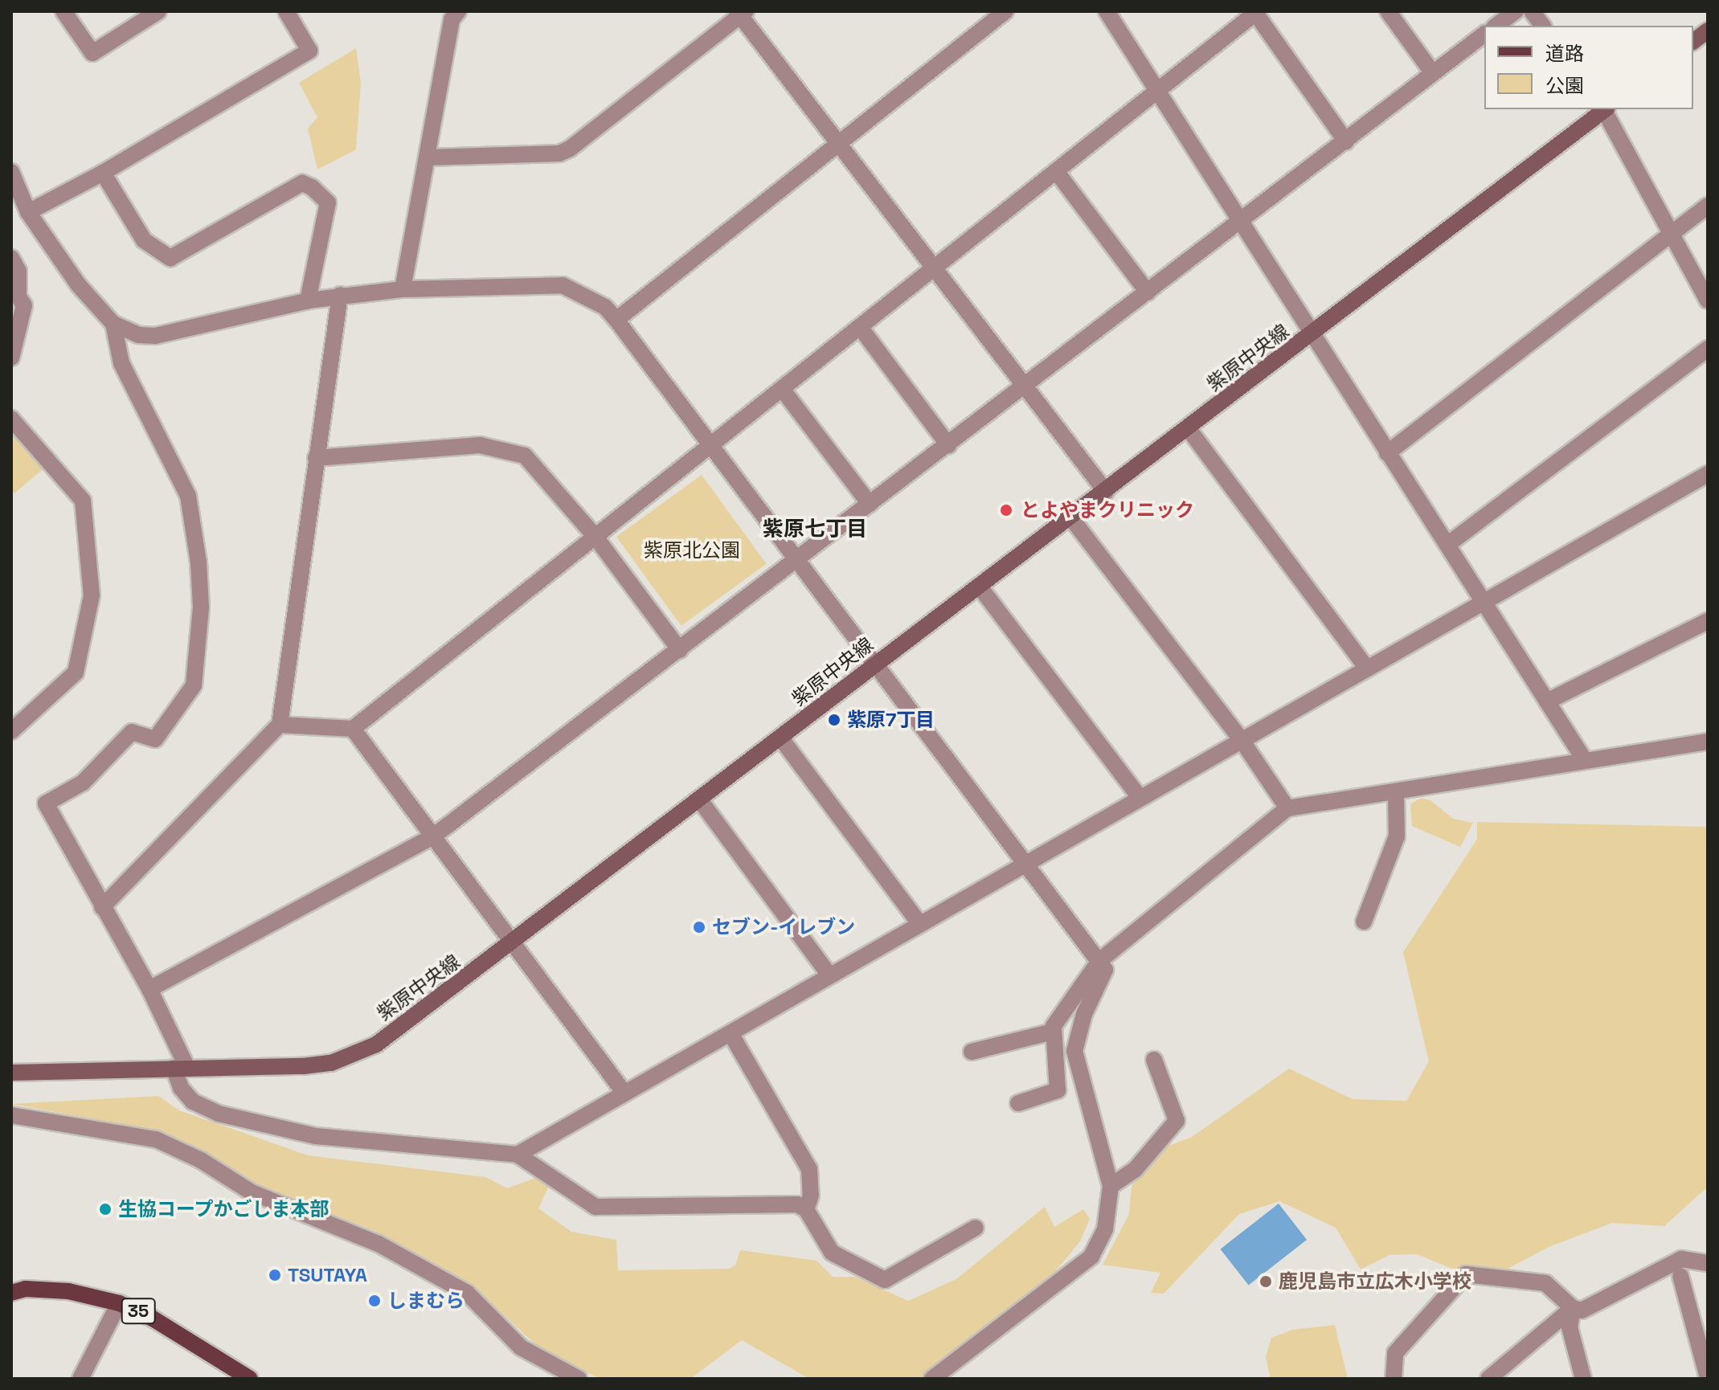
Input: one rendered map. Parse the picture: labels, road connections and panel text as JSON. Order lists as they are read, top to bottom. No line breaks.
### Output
{"streets":{"main road":["35"],"street":["紫原中央線"]},"districts":["紫原七丁目"],"parks":["紫原北公園"],"places":["とよやまクリニック","紫原7丁目","セブン-イレブン","生協コープかごしま本部","TSUTAYA","鹿児島市立広木小学校","しまむら"],"legend":["道路","公園"]}
